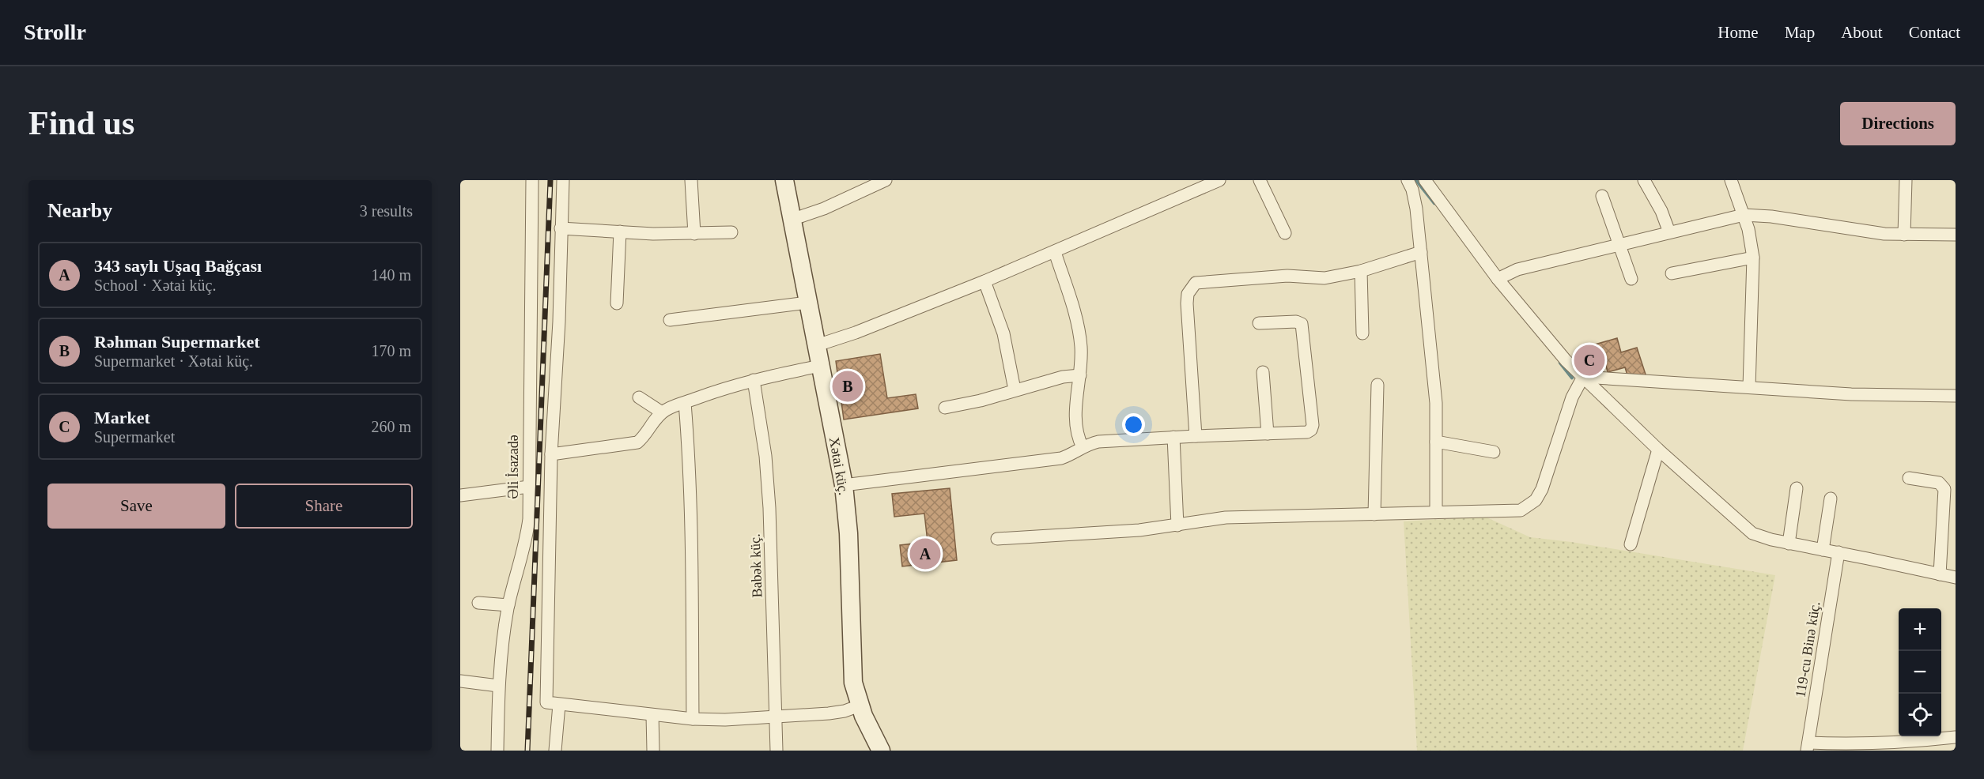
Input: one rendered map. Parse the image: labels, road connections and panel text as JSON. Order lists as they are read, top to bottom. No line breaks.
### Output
{"streets":{"street":["Xətai küç.","Əli İsazadə","Babək küç.","119-cu Binə küç."]},"page":{"header":"Strollr","nav":["Home","Map","About","Contact"],"buttons":["Directions",["Save","Share"]],"title":"Find us","heading":["Nearby","3 results"],"list":[{"mark":"A","name":"343 saylı Uşaq Bağçası","note":"School · Xətai küç.","value":"140 m"},{"mark":"B","name":"Rəhman Supermarket","note":"Supermarket · Xətai küç.","value":"170 m"},{"mark":"C","name":"Market","note":"Supermarket","value":"260 m"}],"pins":["C","B","A"],"map_buttons":["+","−"]}}
